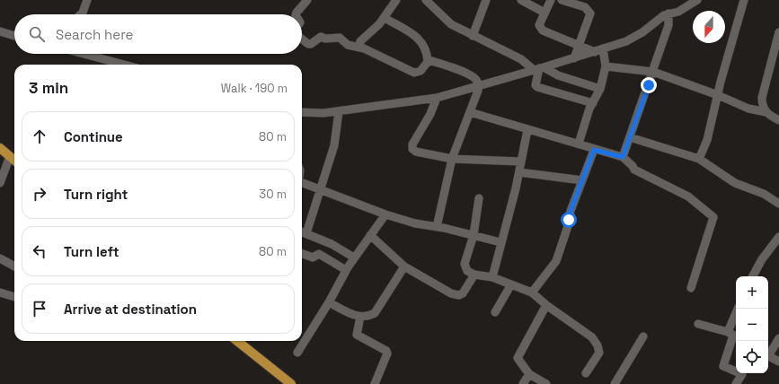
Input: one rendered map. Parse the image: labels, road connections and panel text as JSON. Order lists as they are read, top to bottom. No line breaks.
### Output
{"north":"bottom","page":{"search":"Search here","heading":["3 min","Walk · 190 m"],"list":[["Continue","80 m"],["Turn right","30 m"],["Turn left","80 m"],"Arrive at destination"],"map_buttons":["+","−"]}}
